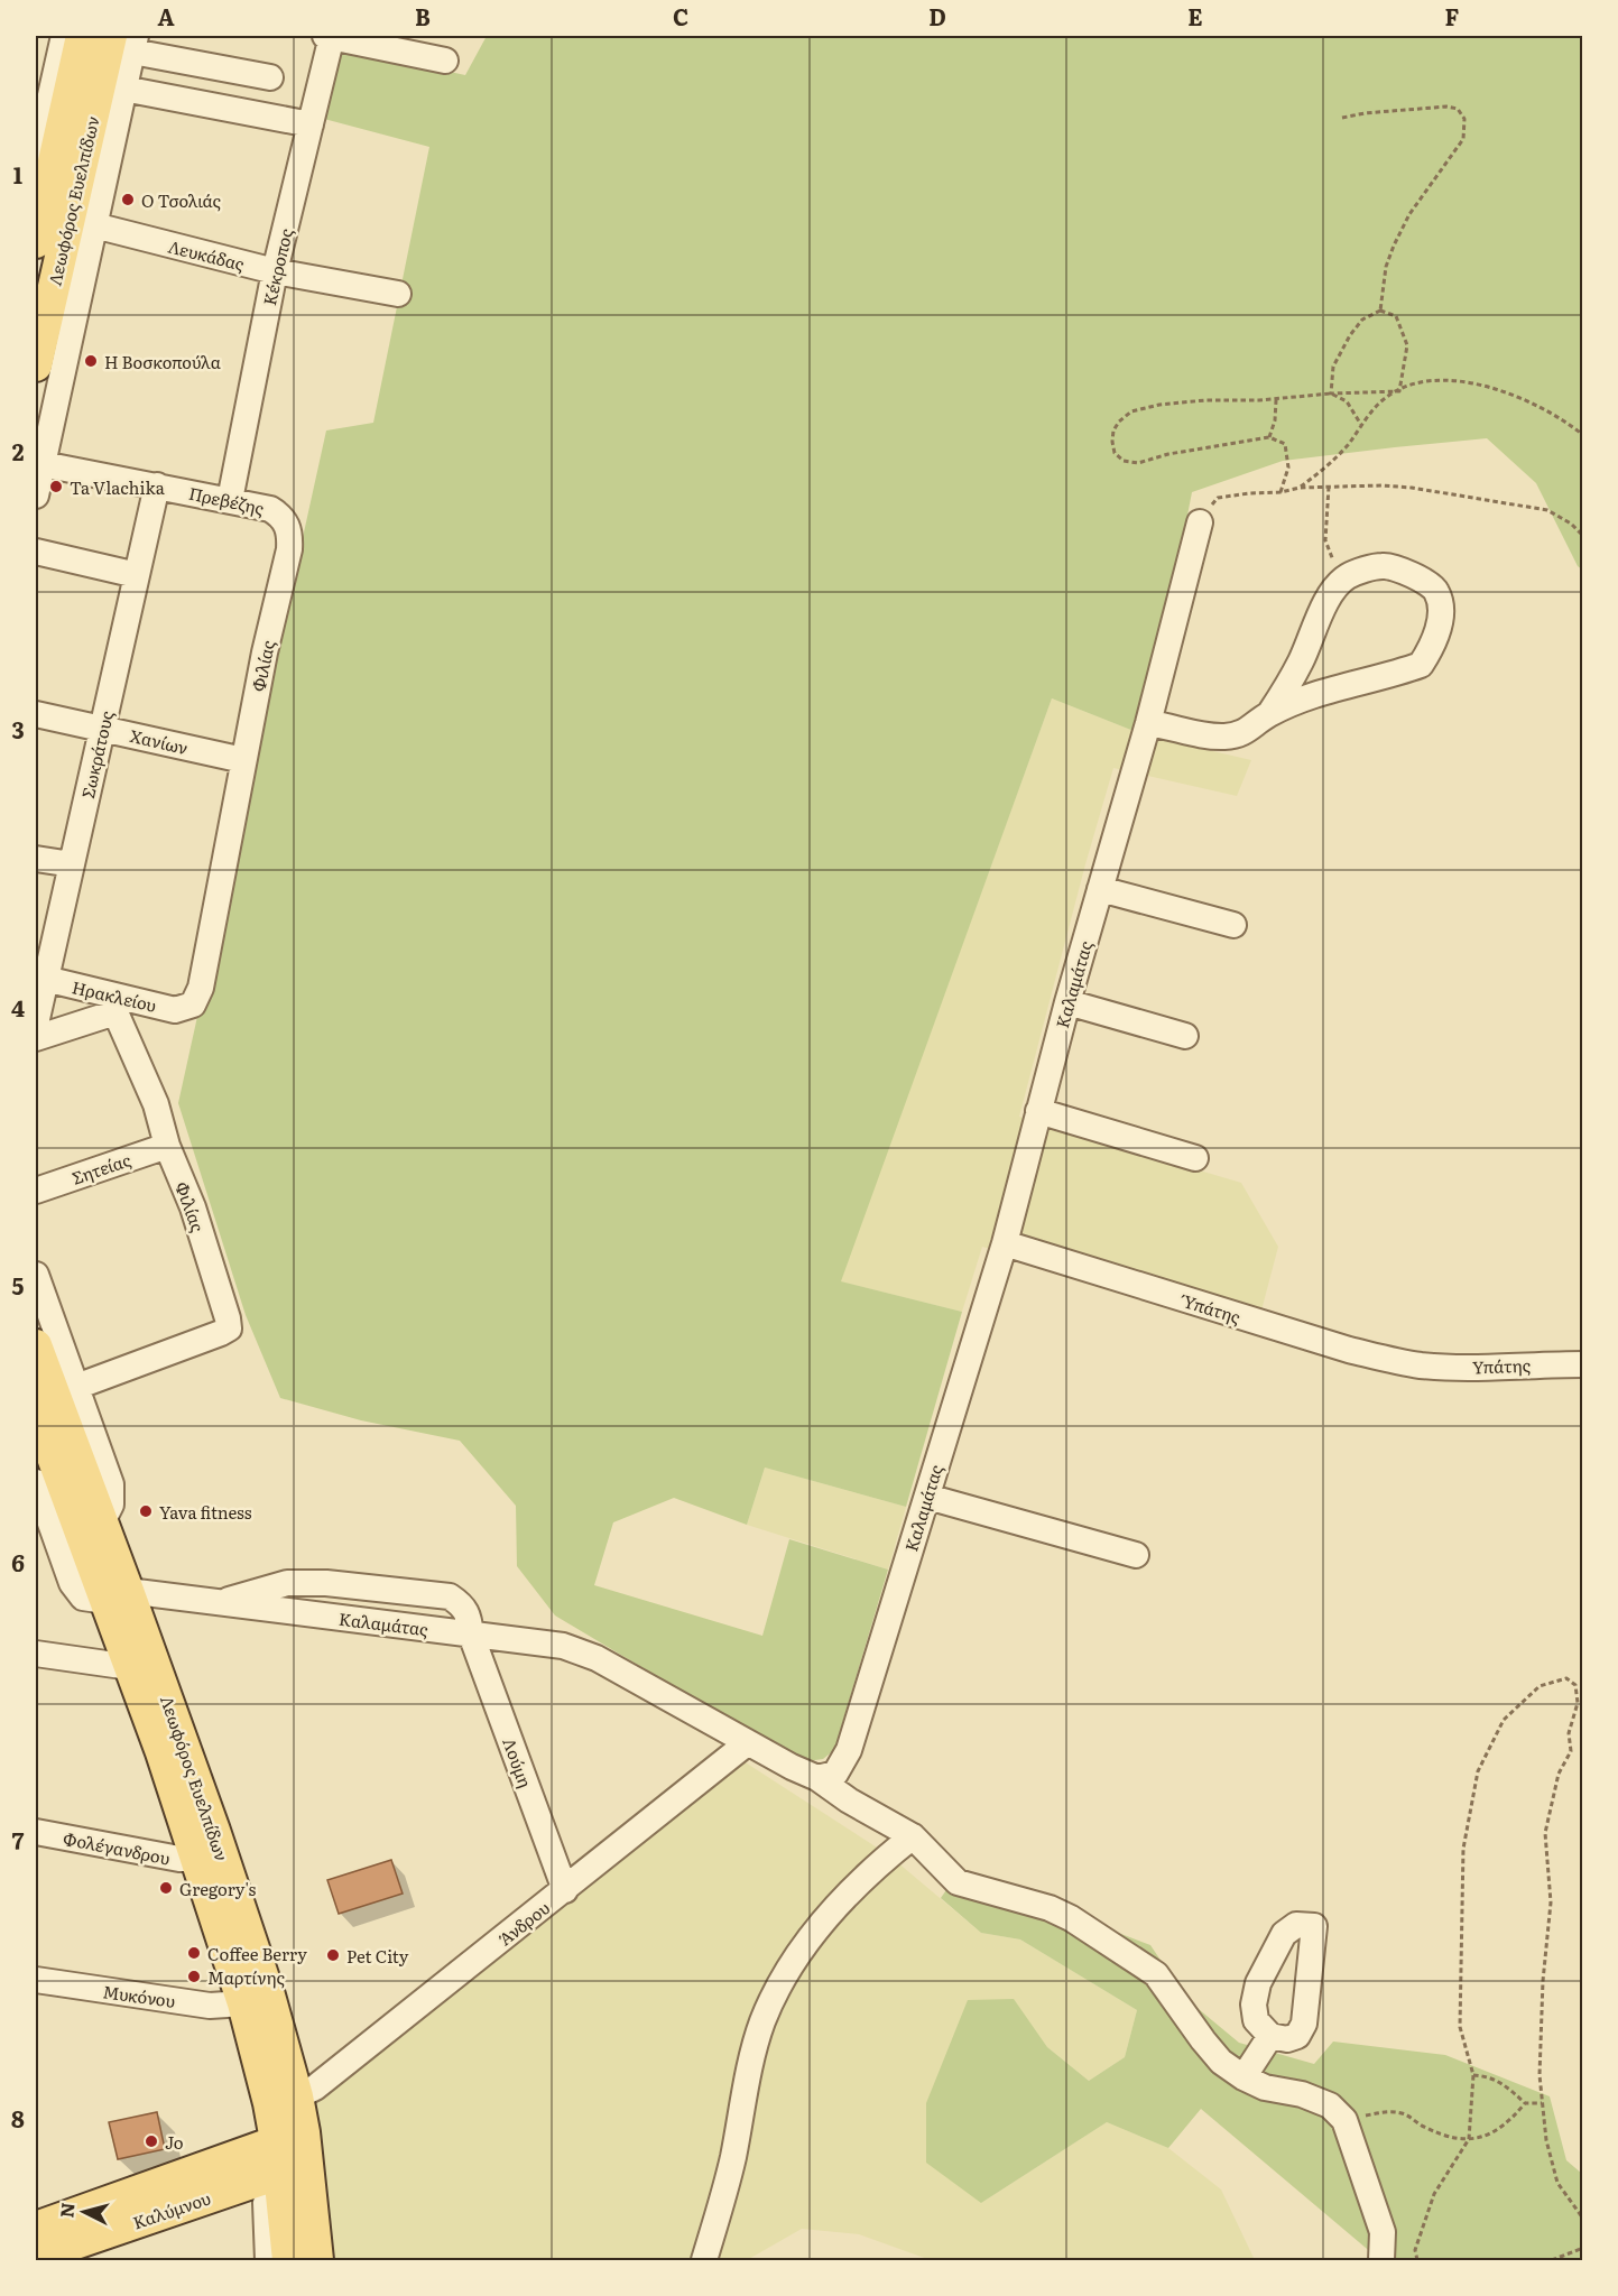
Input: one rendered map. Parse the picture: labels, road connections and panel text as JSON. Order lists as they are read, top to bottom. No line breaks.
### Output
{"streets":{"main road":["Λεωφόρος Ευελπίδων","Καλύμνου"],"street":["Λευκάδας","Κέκροπος","Πρεβέζης","Φιλίας","Χανίων","Σωκράτους","Καλαμάτας","Ηρακλείου","Σητείας","Ύπάτης","Υπάτης","Λούμη","Φολέγανδρου","Άνδρου","Μυκόνου"]},"crossings":[["Λεωφόρος Ευελπίδων","Καλαμάτας"],["Λεωφόρος Ευελπίδων","Φολέγανδρου"],["Λεωφόρος Ευελπίδων","Άνδρου"],["Λεωφόρος Ευελπίδων","Μυκόνου"],["Λεωφόρος Ευελπίδων","Καλύμνου"],["Λευκάδας","Κέκροπος"],["Κέκροπος","Πρεβέζης"],["Πρεβέζης","Φιλίας"],["Πρεβέζης","Σωκράτους"],["Φιλίας","Χανίων"],["Φιλίας","Ηρακλείου"],["Φιλίας","Σητείας"],["Χανίων","Σωκράτους"],["Σωκράτους","Ηρακλείου"],["Καλαμάτας","Ύπάτης"],["Καλαμάτας","Λούμη"],["Καλαμάτας","Άνδρου"],["Ύπάτης","Υπάτης"],["Λούμη","Άνδρου"]],"places":["Ο Τσολιάς","Η Βοσκοπούλα","Ta Vlachika","Yava fitness","Gregory's","Coffee Berry","Pet City","Μαρτίνης","Jo"],"north":"left","grid":{"columns":["A","B","C","D","E","F"],"rows":["1","2","3","4","5","6","7","8"]}}
